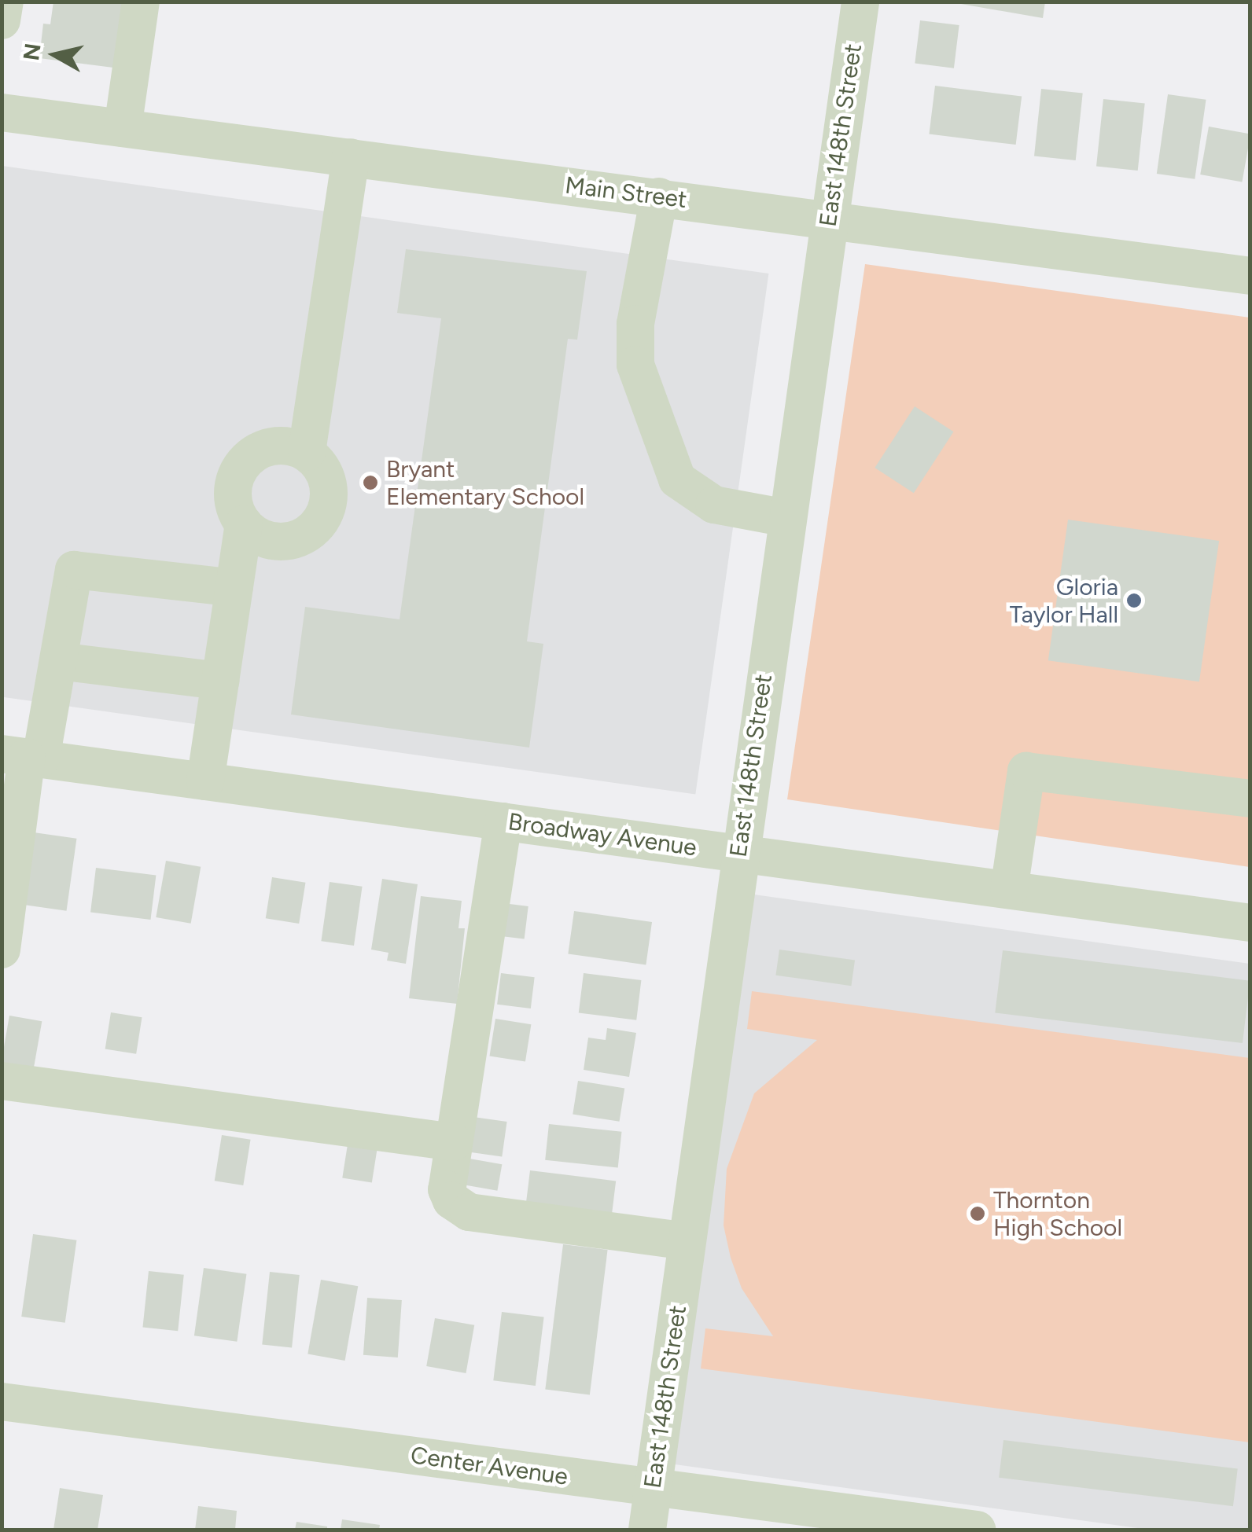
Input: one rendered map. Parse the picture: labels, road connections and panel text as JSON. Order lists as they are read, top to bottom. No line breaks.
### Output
{"streets":{"street":["East 148th Street","Main Street","Broadway Avenue","Center Avenue"]},"crossings":[["East 148th Street","Main Street"],["East 148th Street","Broadway Avenue"],["East 148th Street","Center Avenue"]],"places":["Bryant Elementary School","Gloria Taylor Hall","Thornton High School"],"north":"left"}
